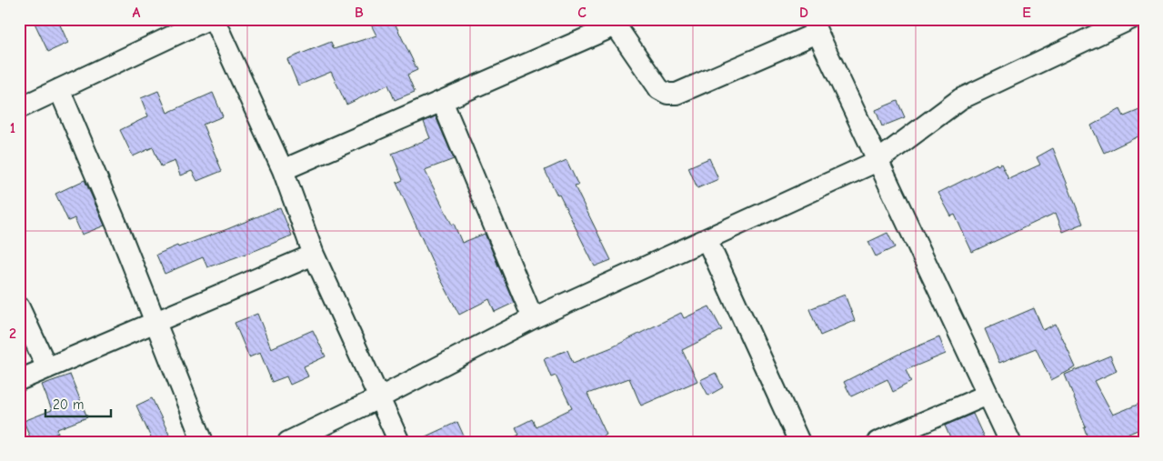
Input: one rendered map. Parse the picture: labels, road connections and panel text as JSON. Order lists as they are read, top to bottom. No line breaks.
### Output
{"scale_bar":"20 m","grid":{"columns":["A","B","C","D","E"],"rows":["1","2"]}}
